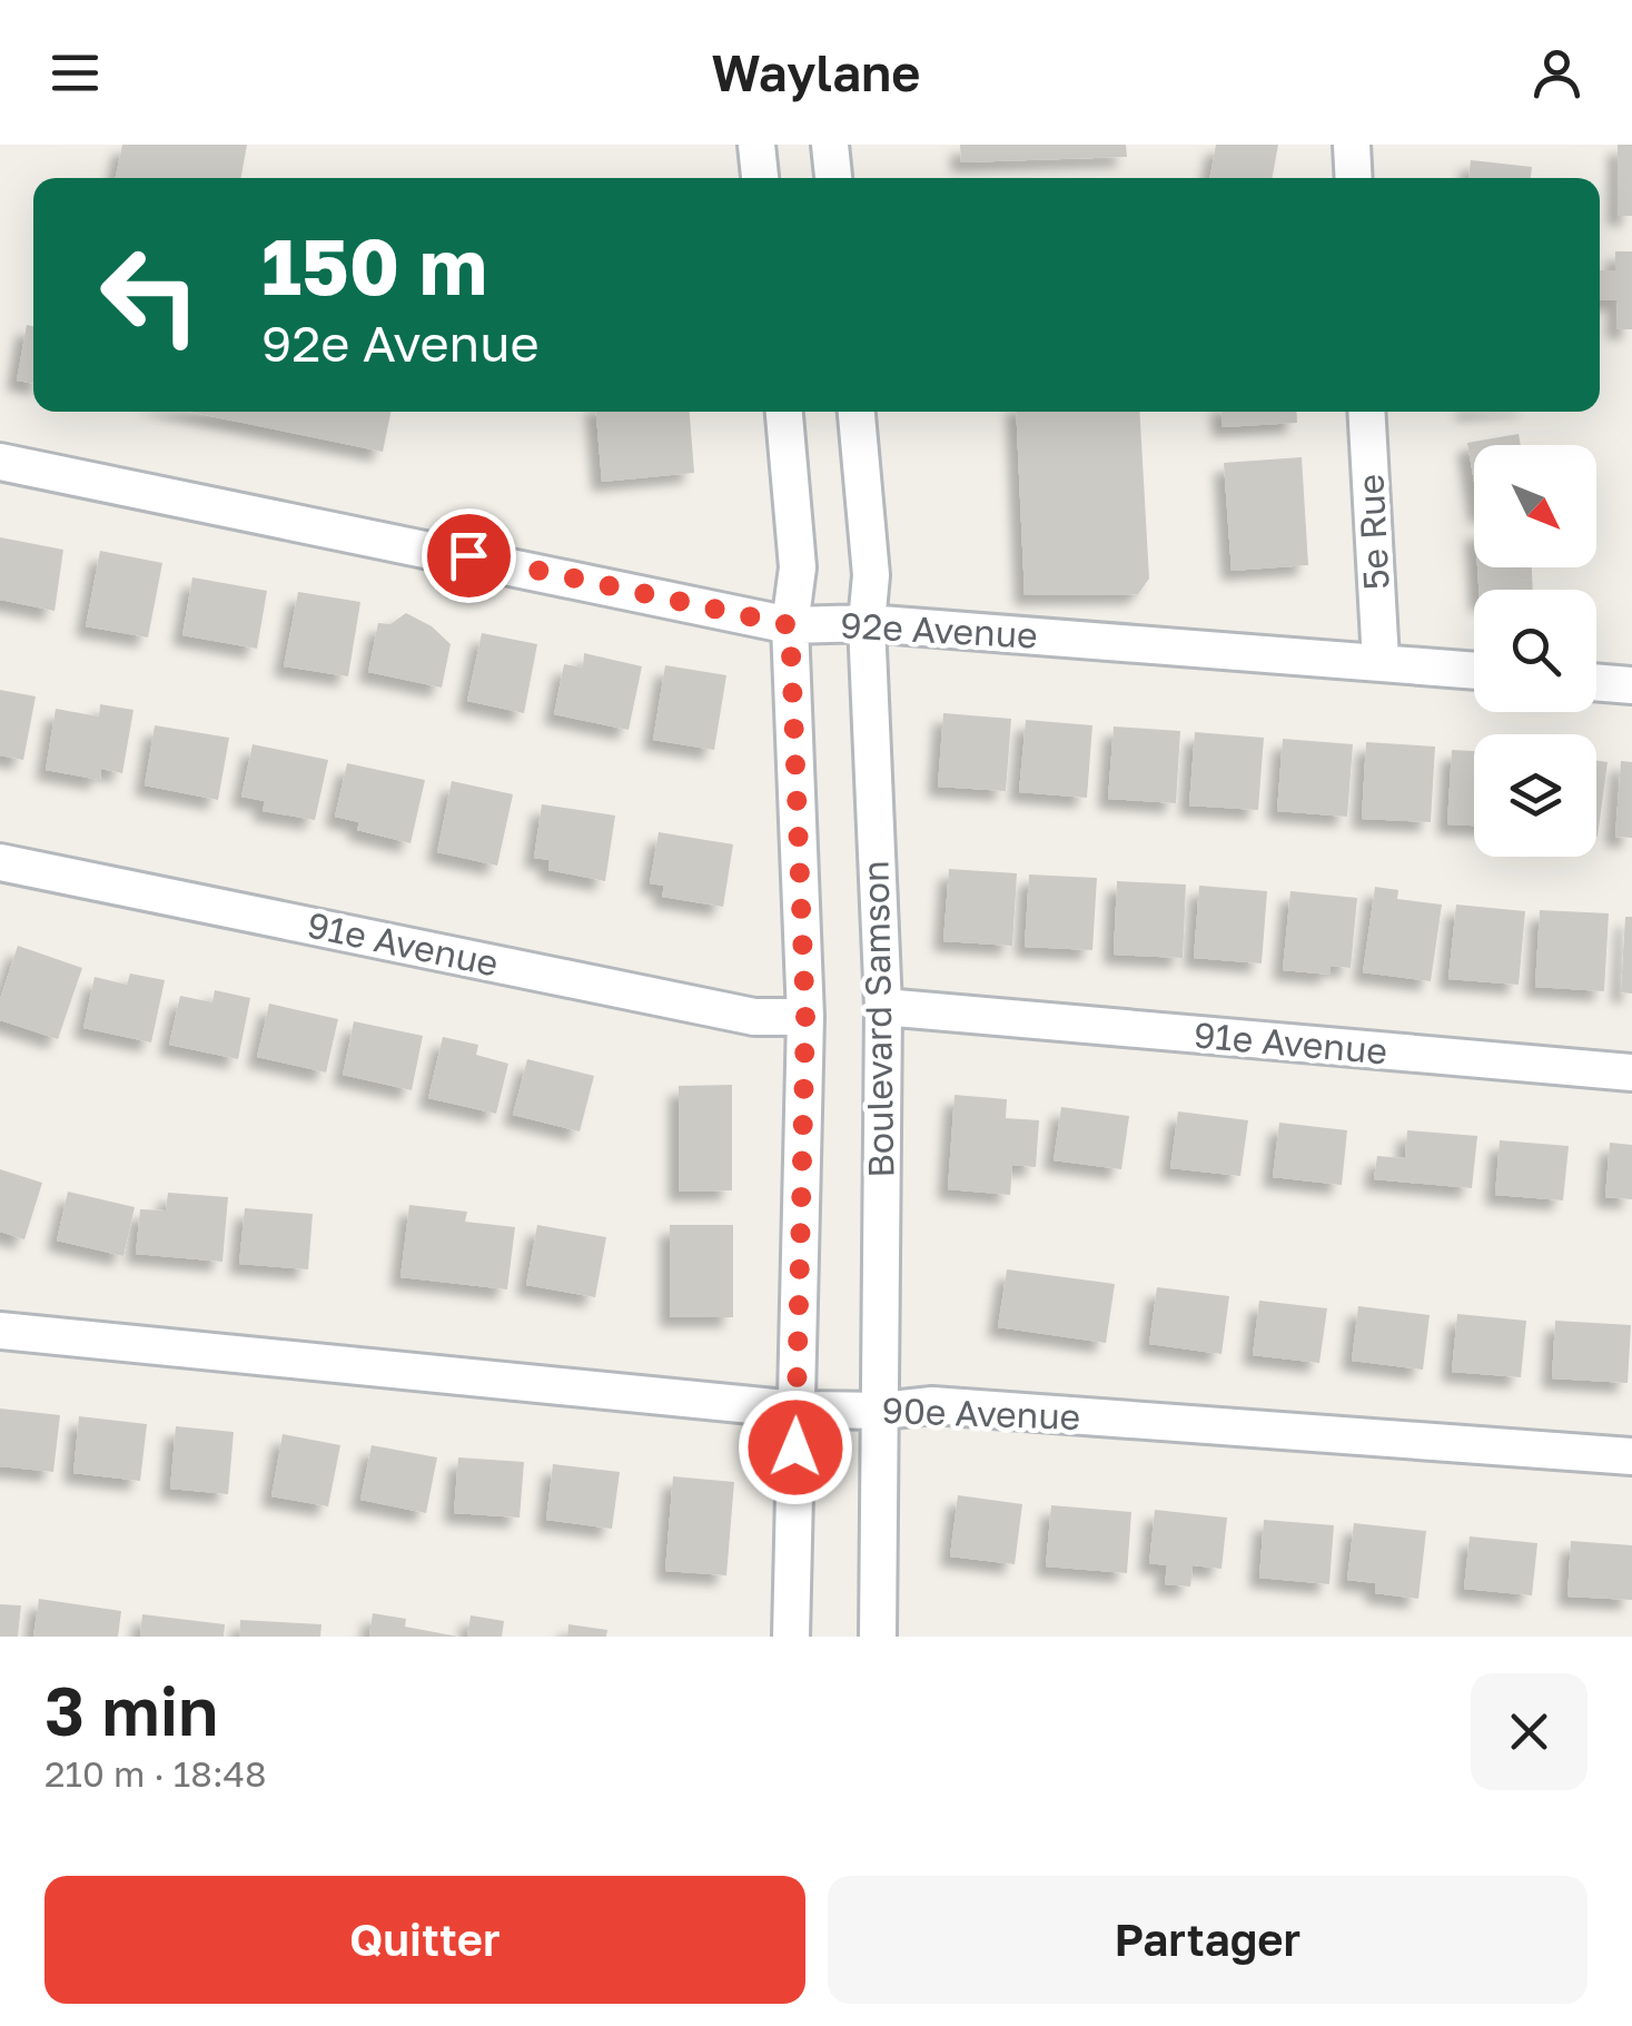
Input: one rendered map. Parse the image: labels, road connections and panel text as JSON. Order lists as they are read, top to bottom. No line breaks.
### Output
{"streets":{"street":["5e Rue","92e Avenue","91e Avenue","Boulevard Samson","90e Avenue"]},"crossings":[["5e Rue","92e Avenue"],["92e Avenue","Boulevard Samson"],["91e Avenue","Boulevard Samson"],["Boulevard Samson","90e Avenue"]],"north":"bottom right","page":{"header":"Waylane","turn":["150 m","92e Avenue"],"heading":["3 min","210 m · 18:48"],"buttons":["Quitter","Partager"]}}
